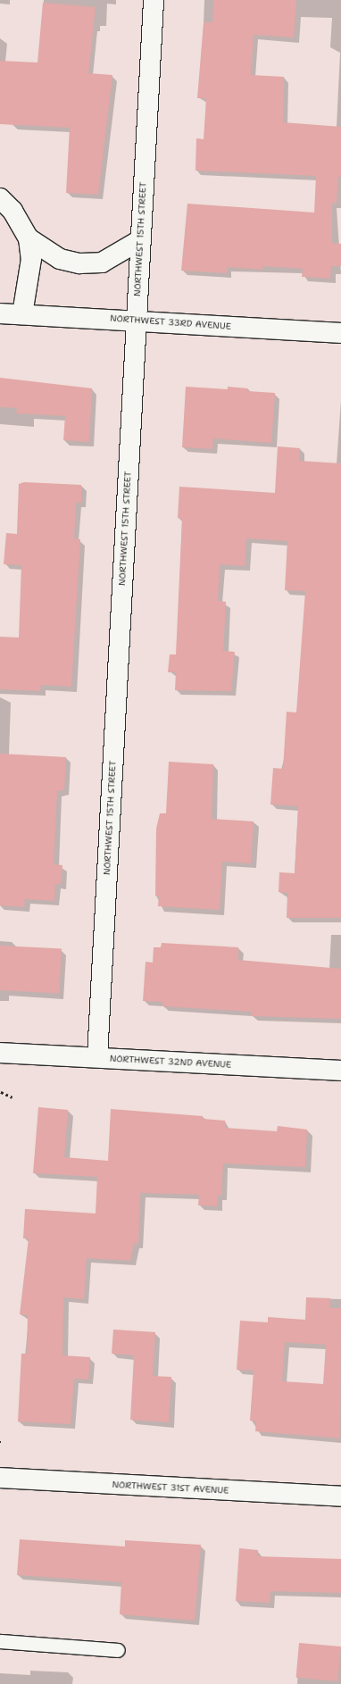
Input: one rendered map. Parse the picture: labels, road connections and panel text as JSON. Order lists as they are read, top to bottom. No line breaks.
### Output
{"streets":{"street":["NORTHWEST 15TH STREET","NORTHWEST 33RD AVENUE","NORTHWEST 32ND AVENUE","NORTHWEST 31ST AVENUE"]},"crossings":[["NORTHWEST 15TH STREET","NORTHWEST 33RD AVENUE"],["NORTHWEST 15TH STREET","NORTHWEST 32ND AVENUE"]]}
